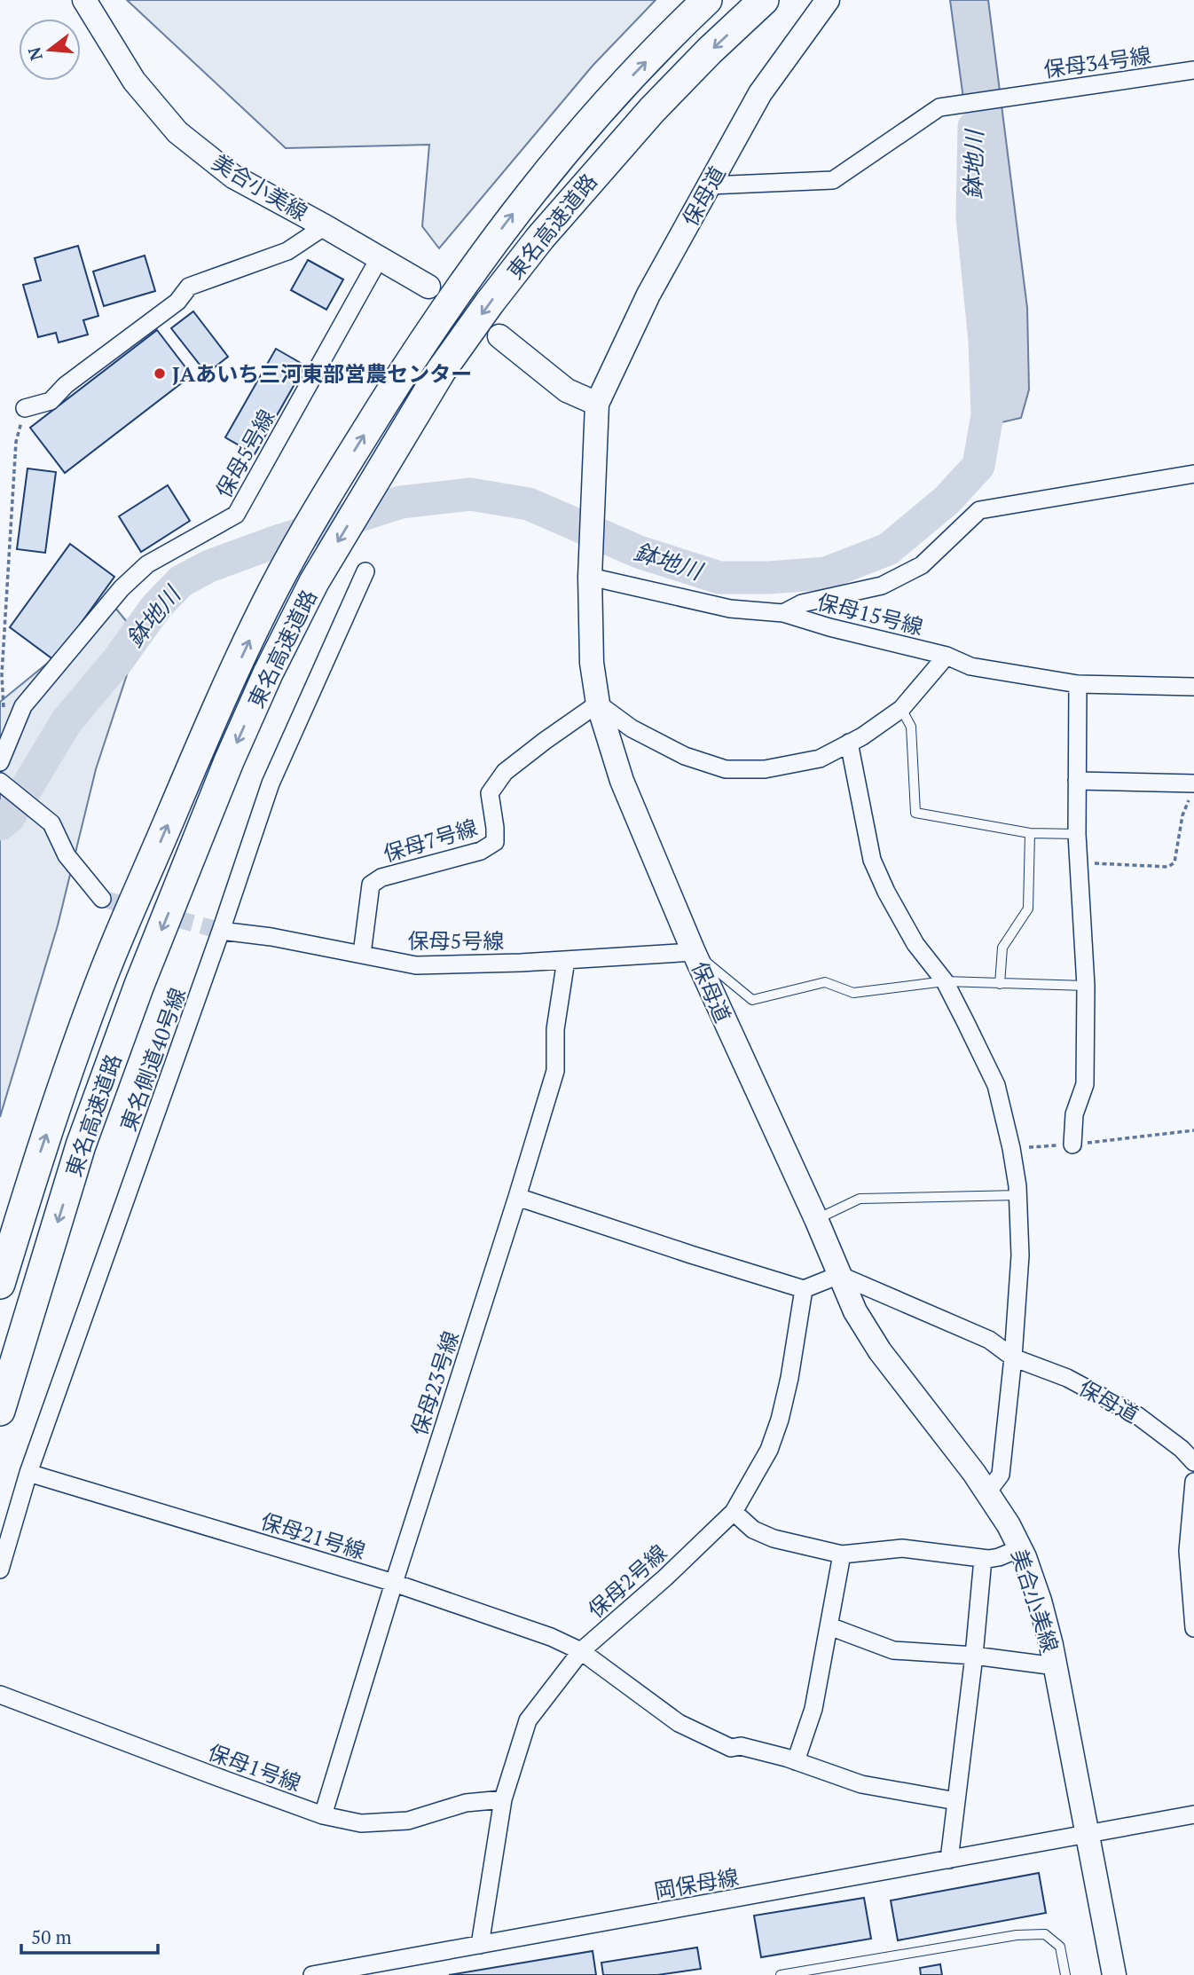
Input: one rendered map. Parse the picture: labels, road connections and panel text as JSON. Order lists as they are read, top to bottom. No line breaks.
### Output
{"streets":{"highway":["東名高速道路"],"street":["保母34号線","美合小美線","保母道","保母5号線","保母15号線","保母7号線","東名側道40号線","保母23号線","保母21号線","保母2号線","保母1号線","岡保母線"]},"crossings":[["保母34号線","保母道"],["美合小美線","保母道"],["美合小美線","保母5号線"],["美合小美線","岡保母線"],["保母道","保母5号線"],["保母道","保母15号線"],["保母道","保母7号線"],["保母5号線","保母7号線"],["保母5号線","東名側道40号線"],["保母5号線","保母23号線"],["東名側道40号線","保母21号線"],["保母23号線","保母21号線"],["保母23号線","保母1号線"],["保母21号線","保母2号線"],["保母2号線","保母1号線"],["保母2号線","岡保母線"]],"water":["鉢地川"],"places":["JAあいち三河東部営農センター"],"scale_bar":"50 m","north":"left"}
